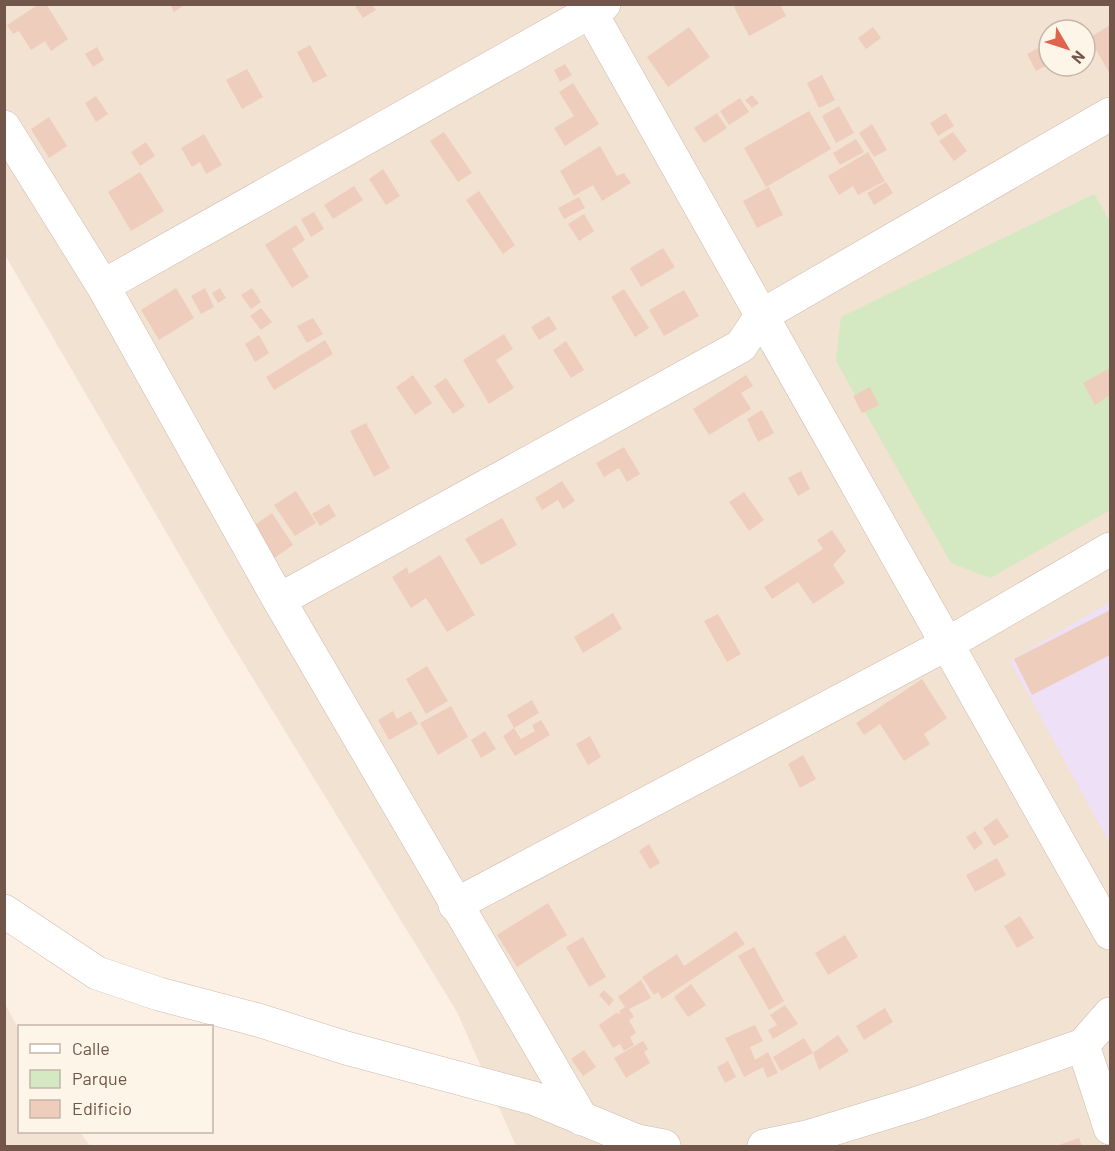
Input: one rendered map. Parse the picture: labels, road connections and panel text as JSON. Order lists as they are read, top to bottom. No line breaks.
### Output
{"legend":["Calle","Parque","Edificio"],"north":"bottom right"}
